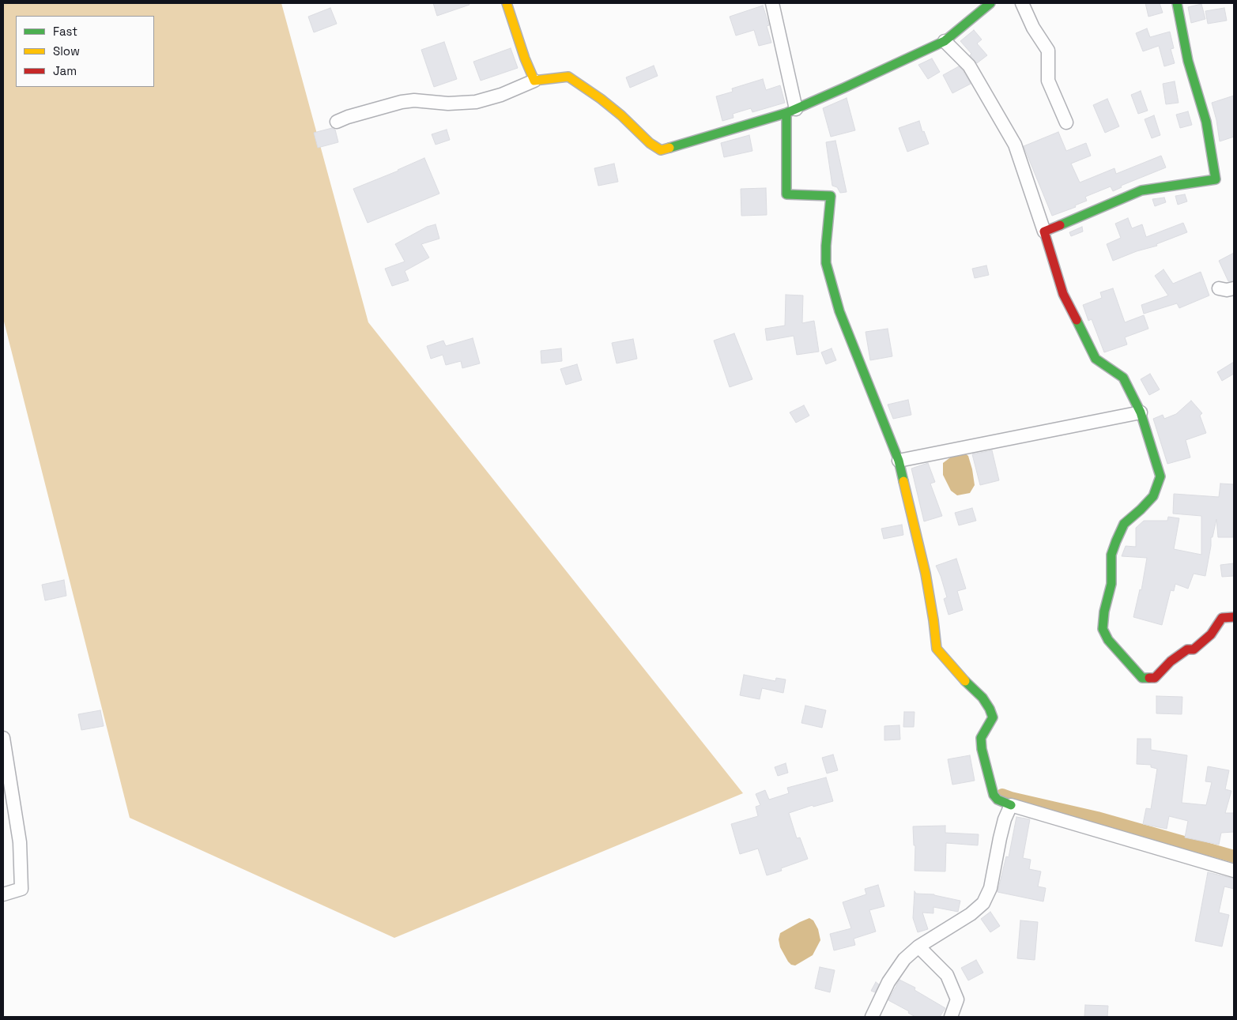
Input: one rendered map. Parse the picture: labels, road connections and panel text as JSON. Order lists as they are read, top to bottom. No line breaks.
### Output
{"legend":["Fast","Slow","Jam"]}
